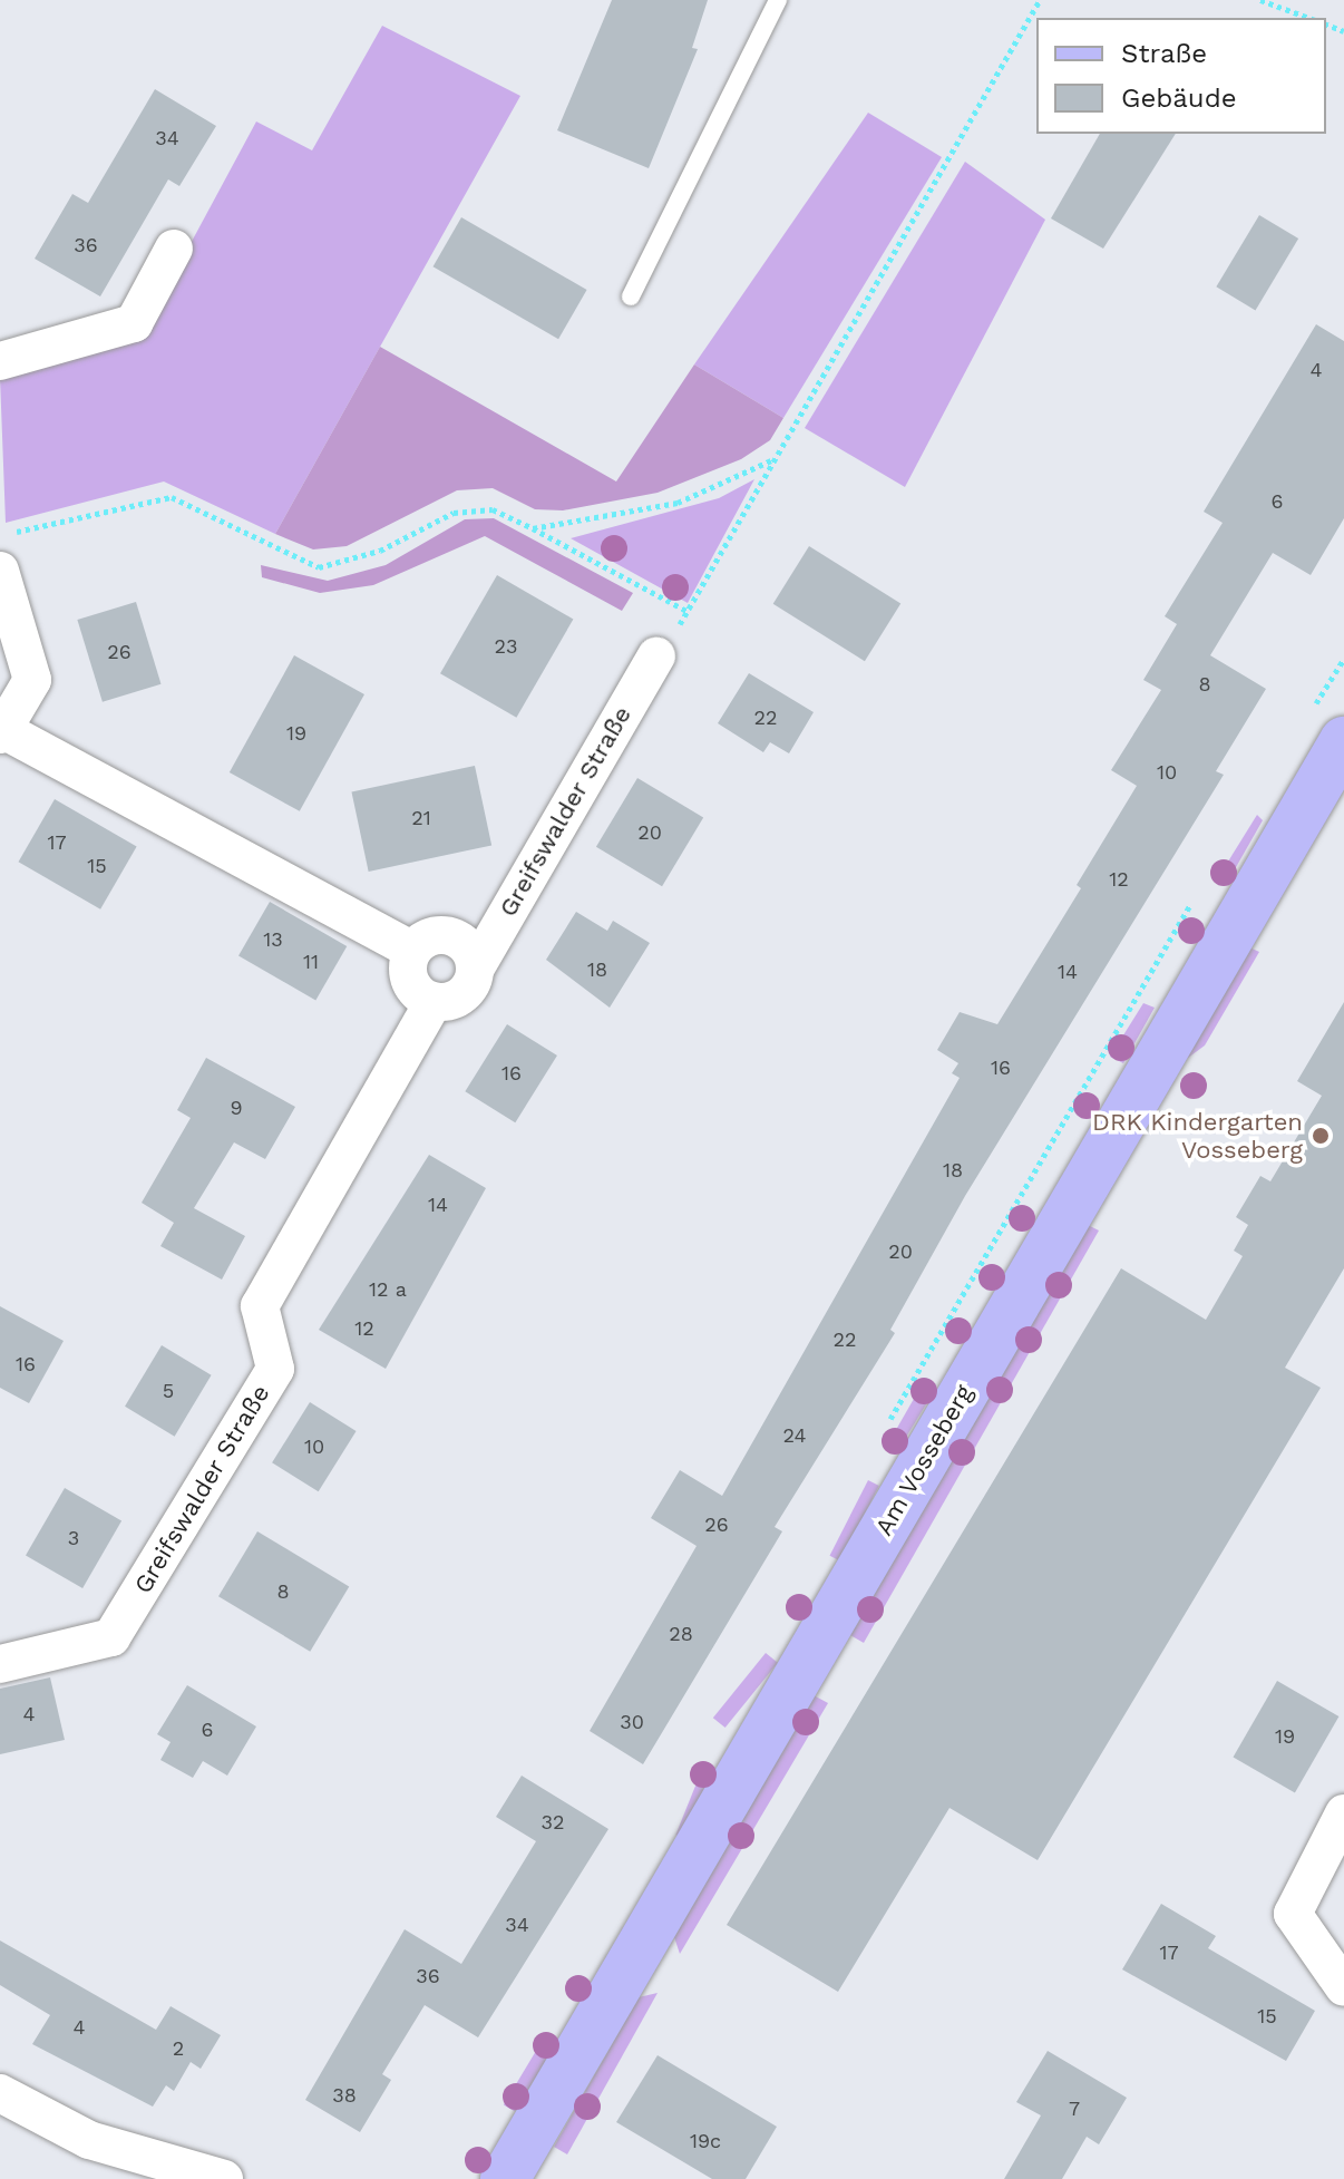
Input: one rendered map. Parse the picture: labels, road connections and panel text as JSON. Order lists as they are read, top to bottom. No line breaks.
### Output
{"streets":{"street":["Greifswalder Straße","Am Vosseberg"]},"places":["DRK Kindergarten Vosseberg"],"house_numbers":["34","36","4","6","23","26","8","22","19","10","21","20","17","15","12","13","11","18","14","16","16","9","18","14","20","12 a","12","22","16","5","24","10","26","3","8","28","4","30","6","19","32","34","17","36","15","4","2","38","7","19c"],"legend":["Straße","Gebäude"]}
